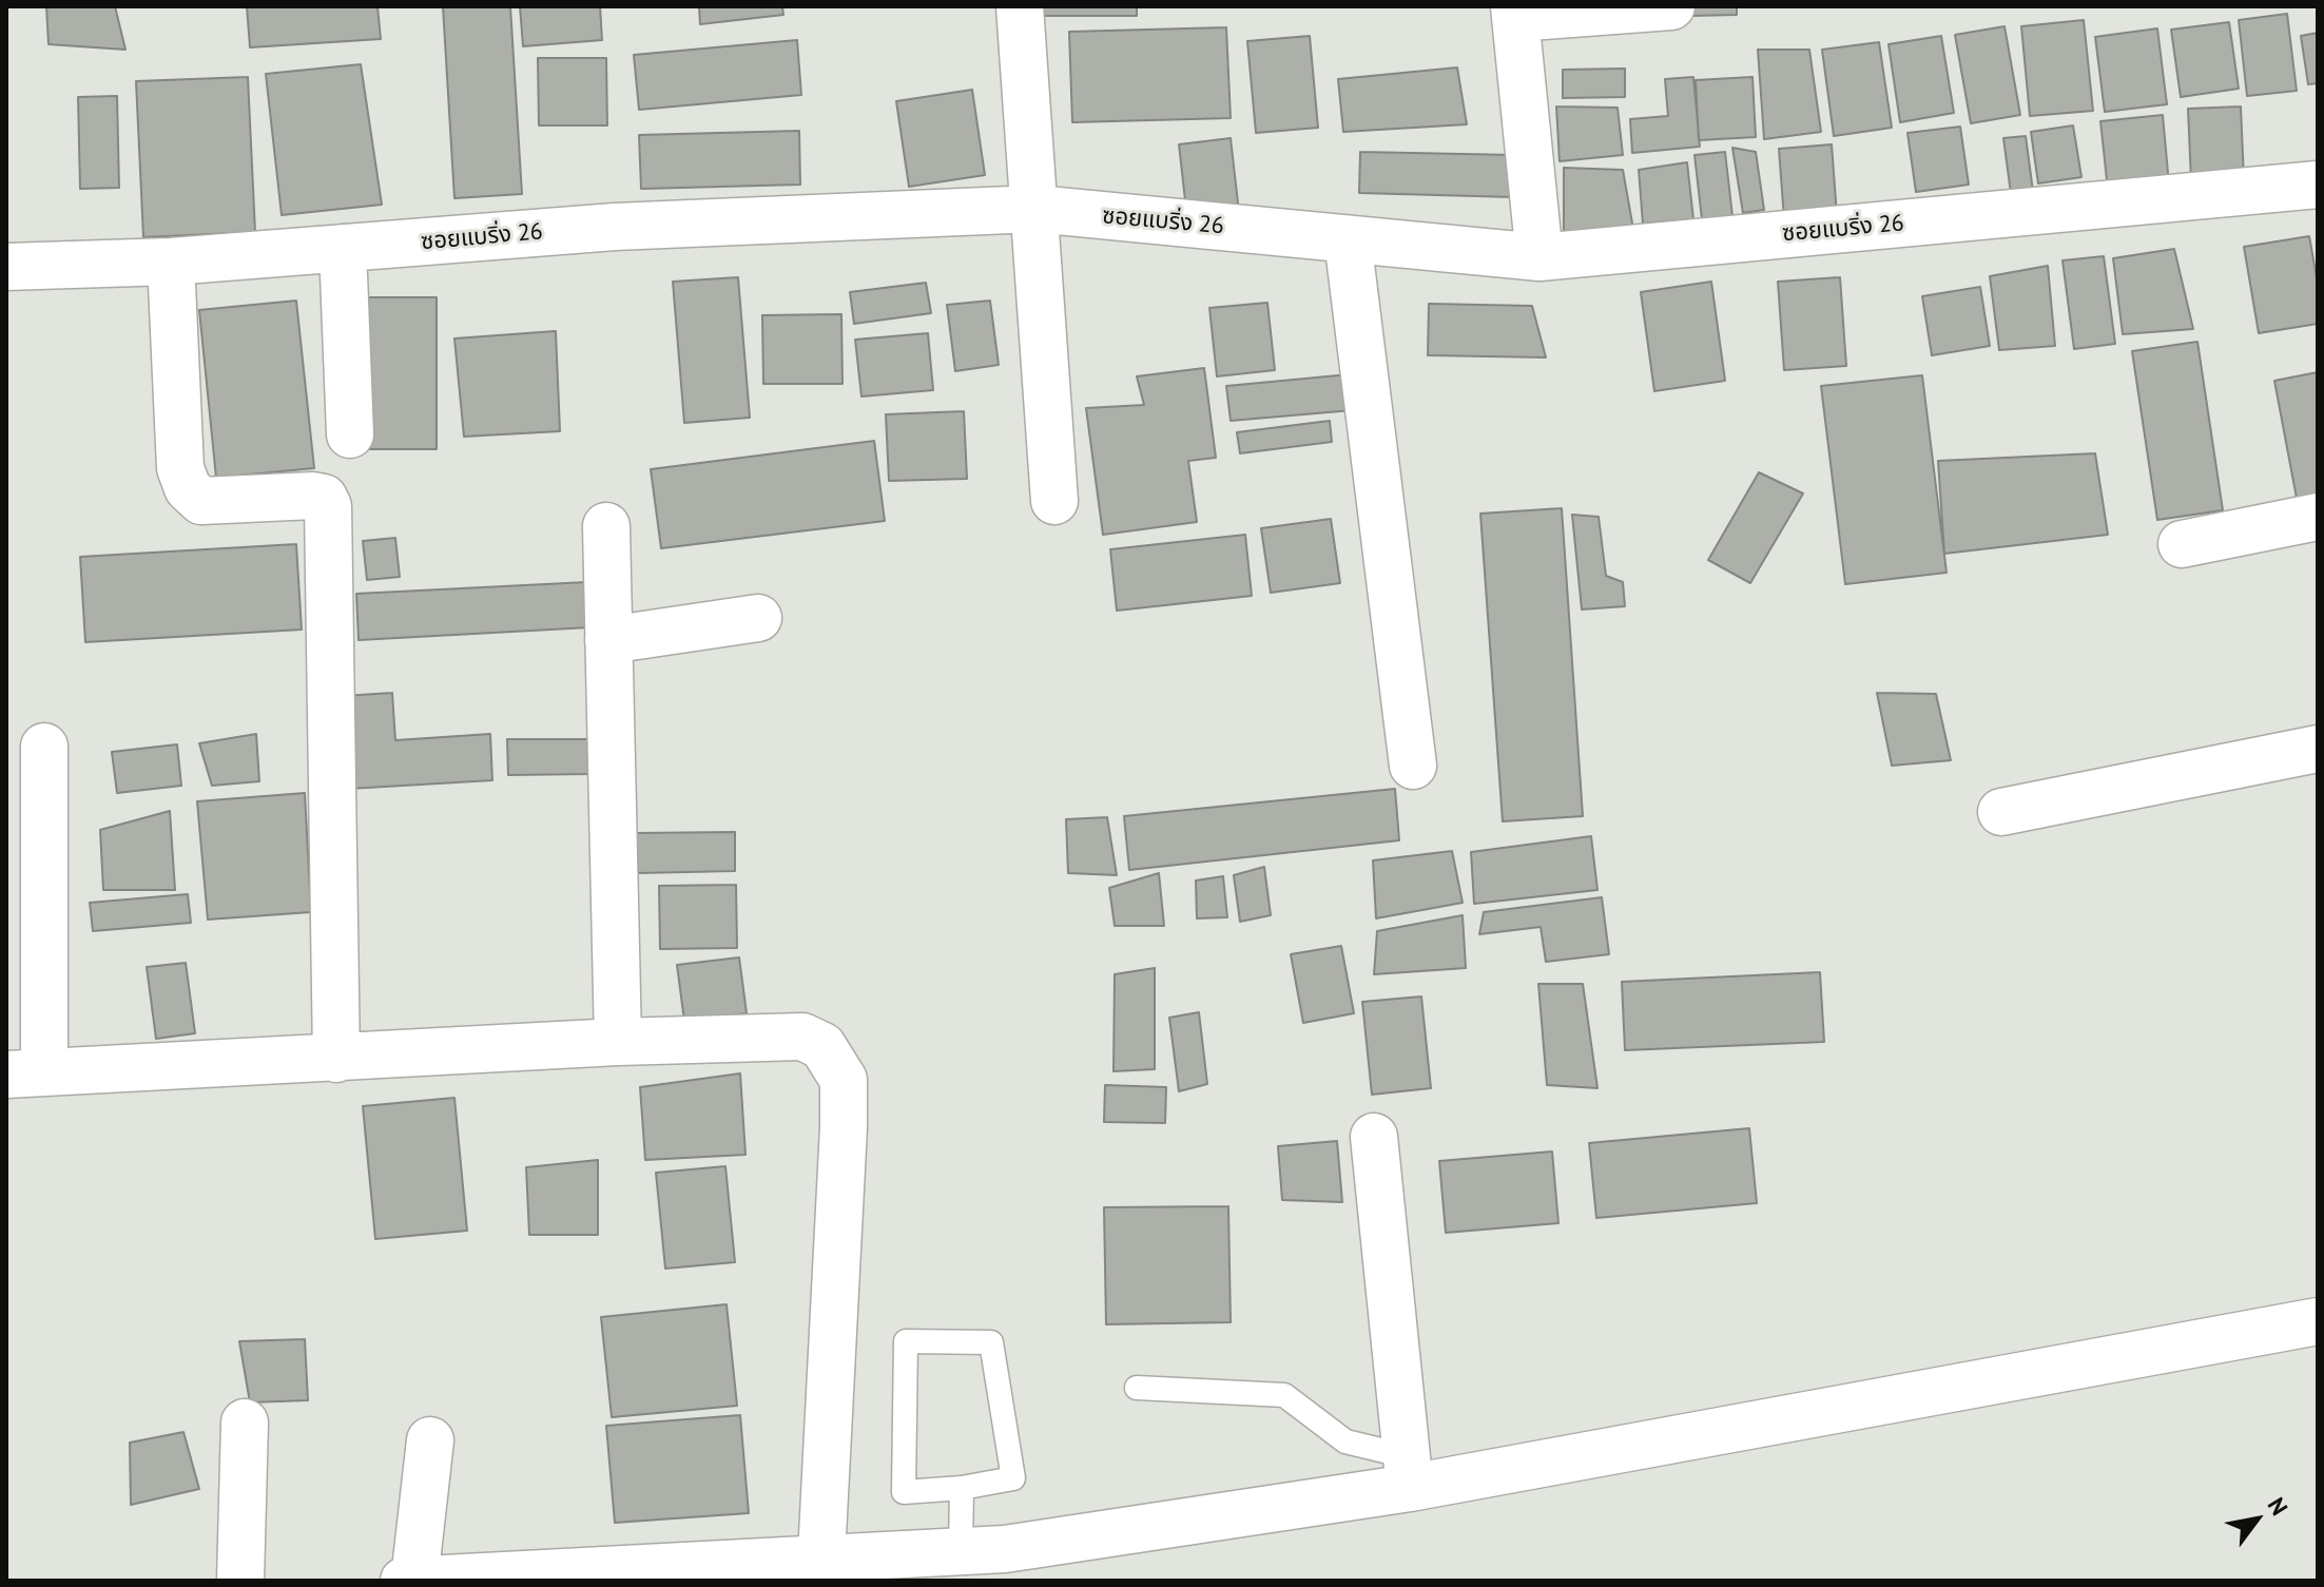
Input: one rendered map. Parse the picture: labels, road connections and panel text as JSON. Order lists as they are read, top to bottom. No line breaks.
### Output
{"streets":{"street":["ซอยแบริ่ง 26"]},"north":"top right"}
